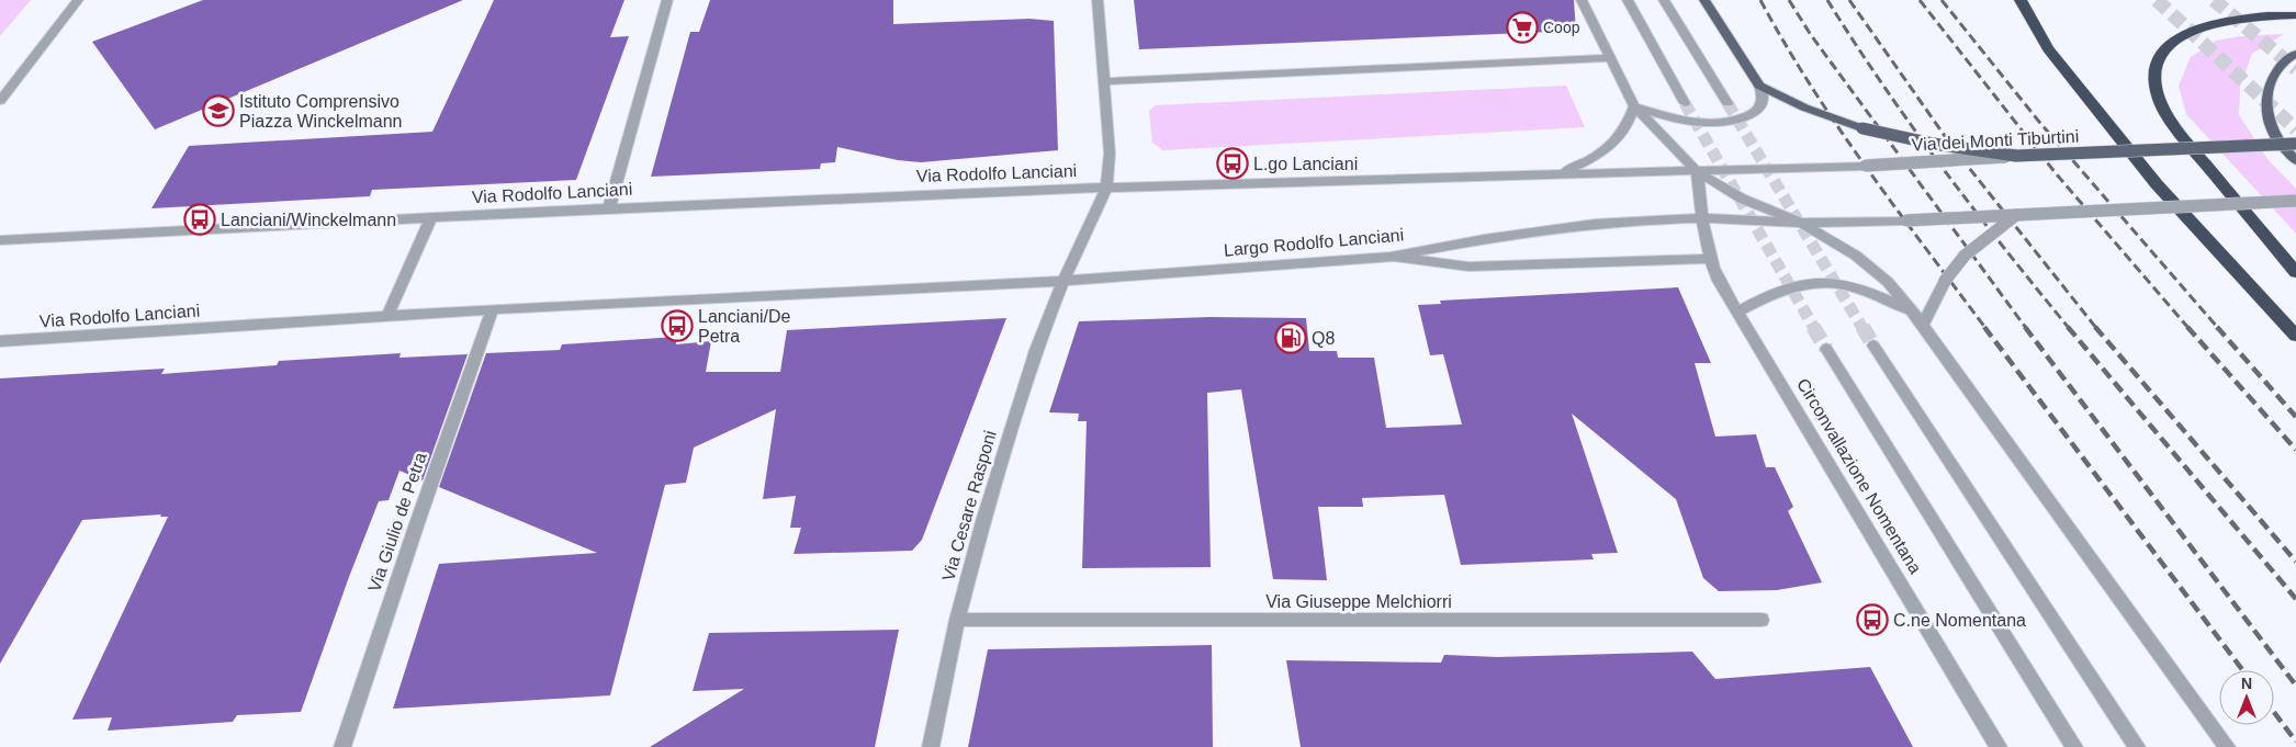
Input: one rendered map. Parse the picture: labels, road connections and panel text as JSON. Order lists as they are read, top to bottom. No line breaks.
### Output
{"streets":{"main road":["Via dei Monti Tiburtini"],"street":["Via Rodolfo Lanciani","Largo Rodolfo Lanciani","Circonvallazione Nomentana","Via Cesare Rasponi","Via Giulio de Petra","Via Giuseppe Melchiorri"]},"crossings":[["Via dei Monti Tiburtini","Circonvallazione Nomentana"],["Via Rodolfo Lanciani","Largo Rodolfo Lanciani"],["Via Rodolfo Lanciani","Via Cesare Rasponi"],["Via Rodolfo Lanciani","Via Giulio de Petra"],["Largo Rodolfo Lanciani","Circonvallazione Nomentana"],["Largo Rodolfo Lanciani","Via Cesare Rasponi"],["Via Cesare Rasponi","Via Giuseppe Melchiorri"]],"places":{"supermarket":["Coop"],"school or university":["Istituto Comprensivo Piazza Winckelmann"],"bus stop":["L.go Lanciani","Lanciani/Winckelmann","Lanciani/De Petra","C.ne Nomentana"],"fuel station":["Q8"]},"north":"top"}
